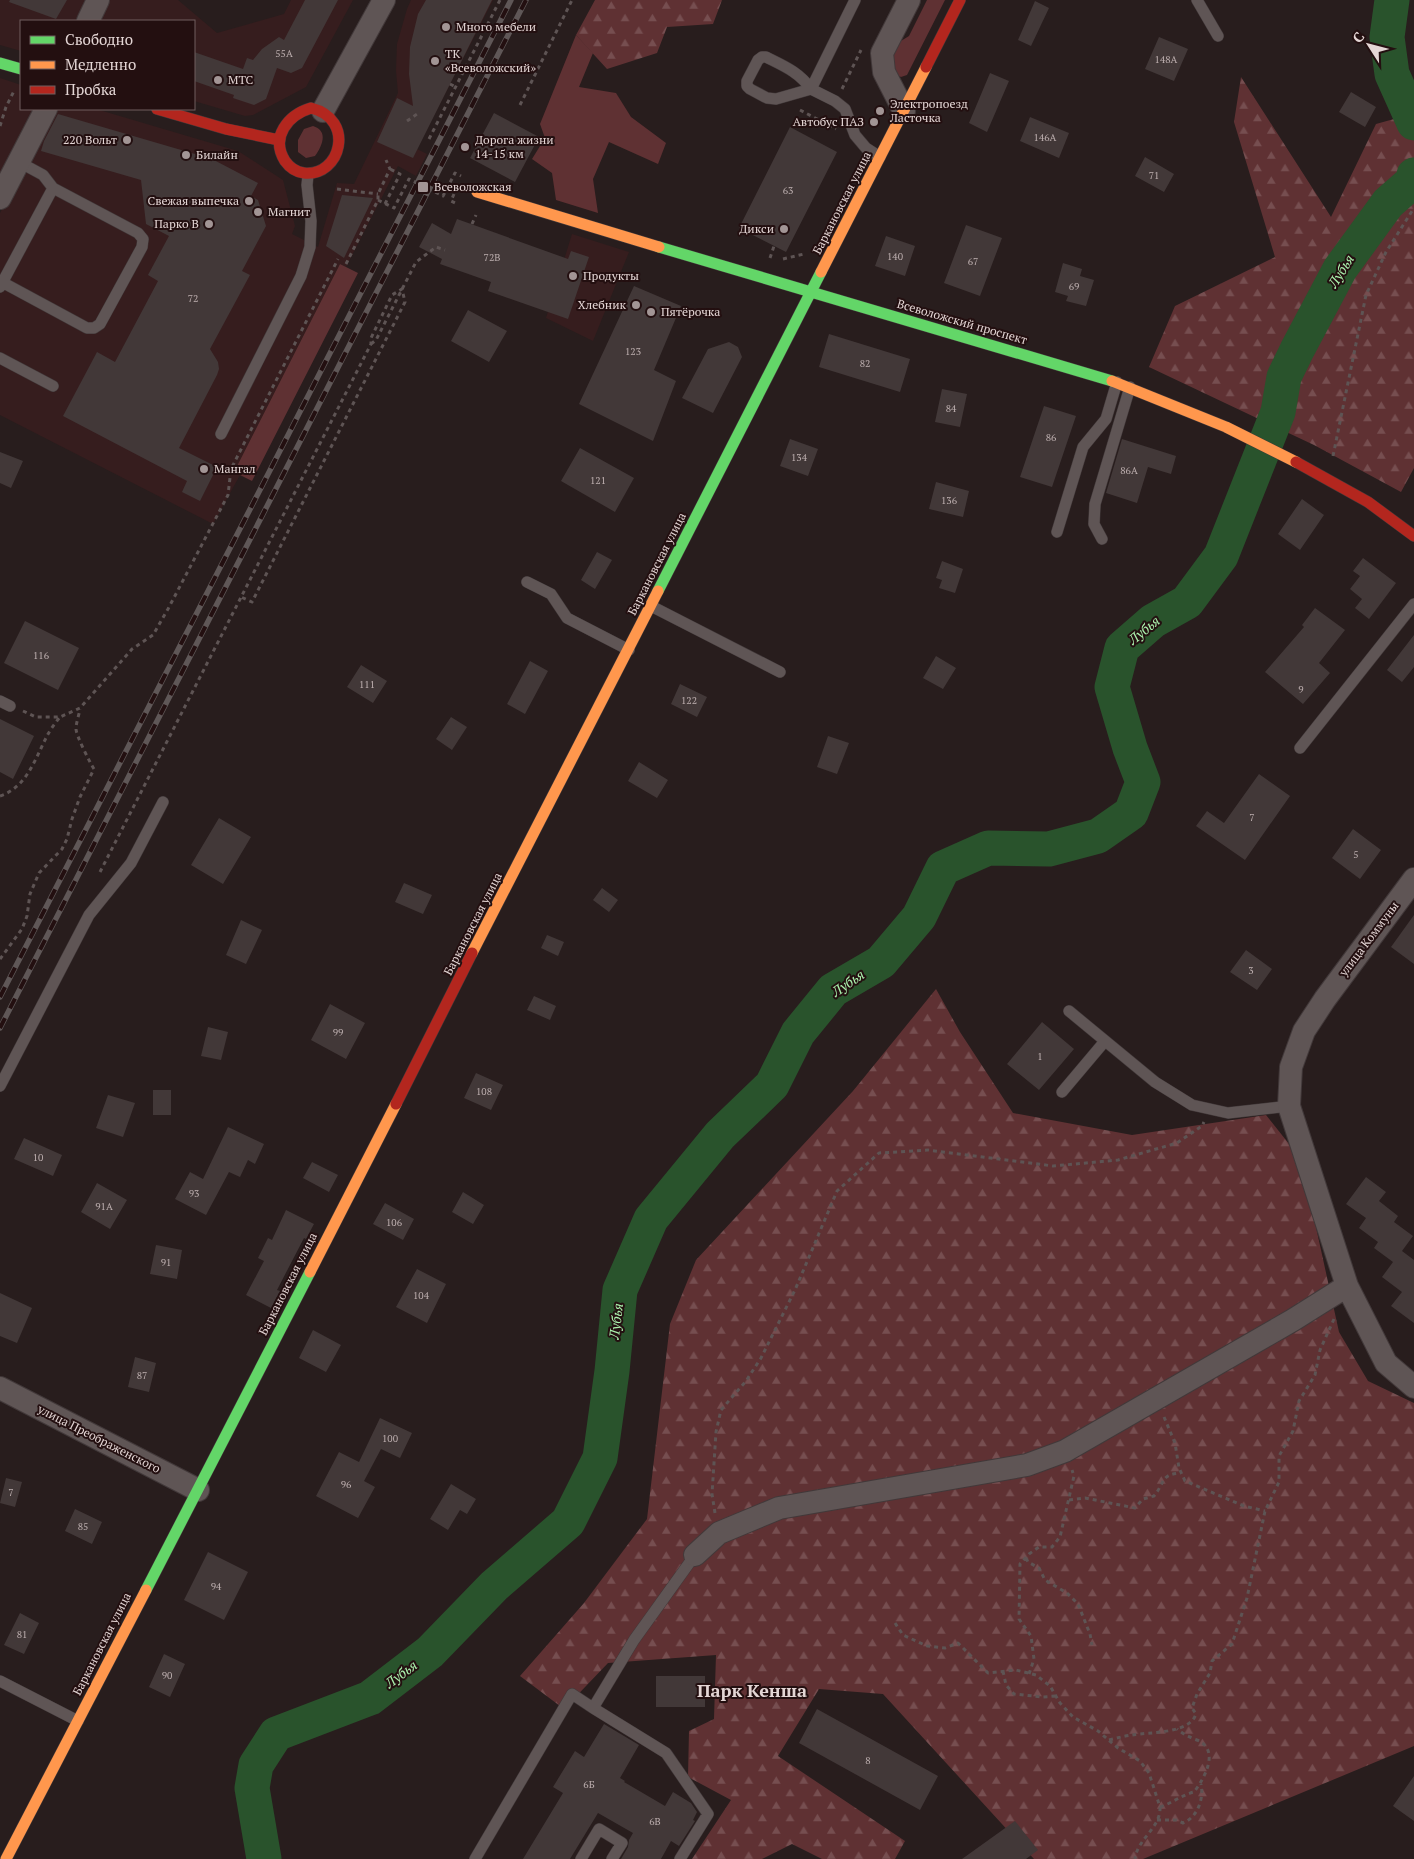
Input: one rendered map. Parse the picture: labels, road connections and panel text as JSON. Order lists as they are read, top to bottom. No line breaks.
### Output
{"streets":{"street":["Баркановская улица","Всеволожский проспект","улица Коммуны","улица Преображенского"]},"crossings":[["Баркановская улица","Всеволожский проспект"],["Баркановская улица","улица Преображенского"]],"districts":["Парк Кенша"],"water":["Лубья"],"places":{"other":["Много мебели","ТК «Всеволожский»","МТС","Электропоезд Ласточка","Автобус ПАЗ","220 Вольт","Дорога жизни 14-15 км","Билайн","Свежая выпечка","Магнит","Парко В","Дикси","Продукты","Хлебник","Пятёрочка","Мангал"],"transit":["Всеволожская"]},"house_numbers":["55А","148А","146А","71","63","140","72В","67","69","72","123","82","84","86","134","86А","121","136","116","111","9","122","7","5","3","99","1","108","10","93","91А","106","91","104","87","100","96","7","85","94","81","90","8","6Б","6В"],"legend":["Свободно","Медленно","Пробка"],"north":"top left"}
